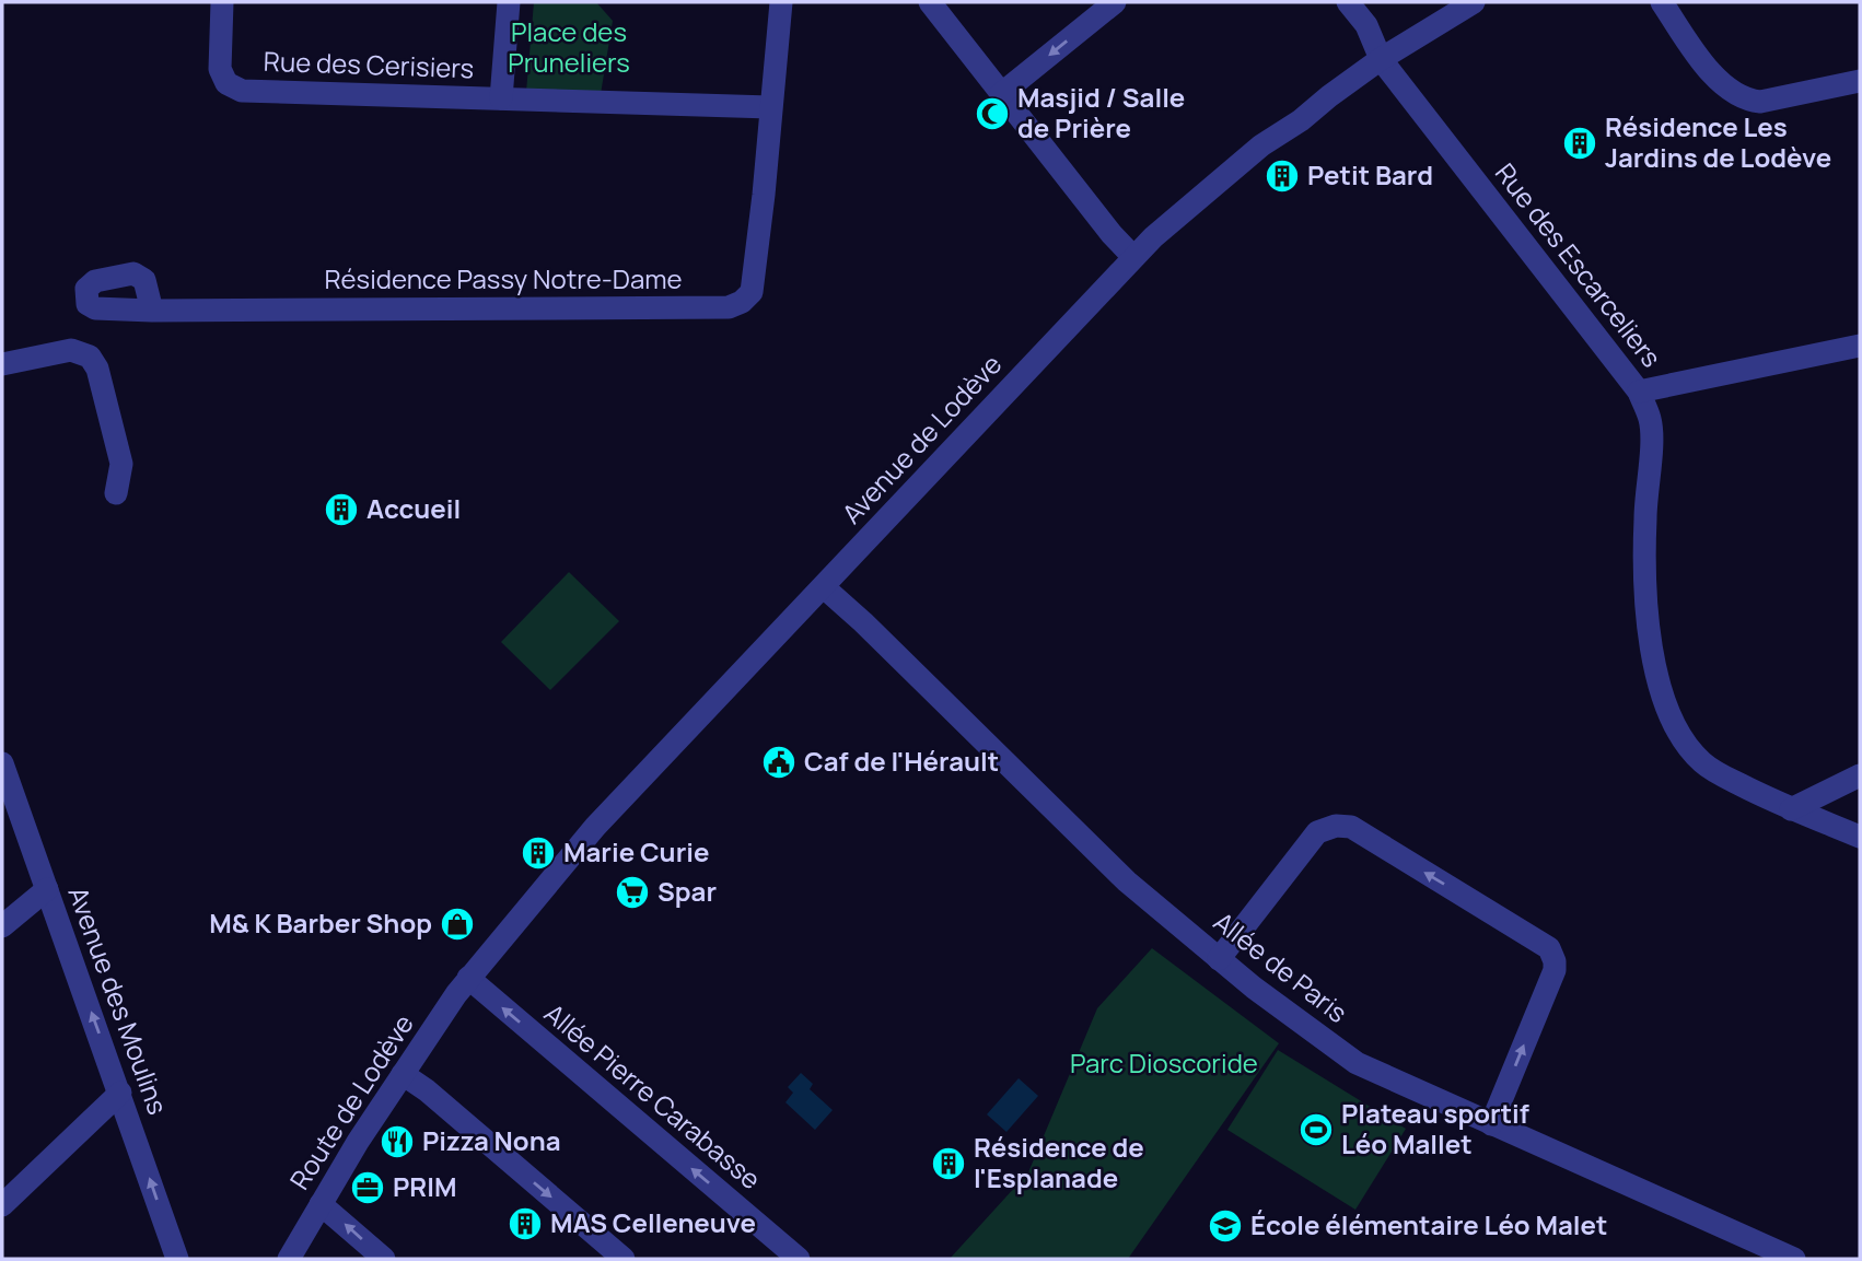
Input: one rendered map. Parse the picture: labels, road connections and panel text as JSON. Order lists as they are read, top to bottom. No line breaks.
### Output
{"streets":{"street":["Rue des Cerisiers","Rue des Escarceliers","Résidence Passy Notre-Dame","Avenue de Lodève","Allée de Paris","Avenue des Moulins","Allée Pierre Carabasse","Route de Lodève"]},"crossings":[["Rue des Cerisiers","Résidence Passy Notre-Dame"],["Rue des Escarceliers","Avenue de Lodève"],["Avenue de Lodève","Allée de Paris"],["Avenue de Lodève","Allée Pierre Carabasse"],["Avenue de Lodève","Route de Lodève"],["Allée Pierre Carabasse","Route de Lodève"]],"one_way":["Avenue des Moulins"],"parks":["Place des Pruneliers","Parc Dioscoride"],"places":{"mosque":["Masjid / Salle de Prière"],"building":["Résidence Les Jardins de Lodève","Petit Bard","Accueil","Marie Curie","Résidence de l'Esplanade","MAS Celleneuve"],"public building":["Caf de l'Hérault"],"supermarket":["Spar"],"shop":["M& K Barber Shop"],"sports":["Plateau sportif Léo Mallet"],"restaurant":["Pizza Nona"],"office":["PRIM"],"school or university":["École élémentaire Léo Malet"]}}
